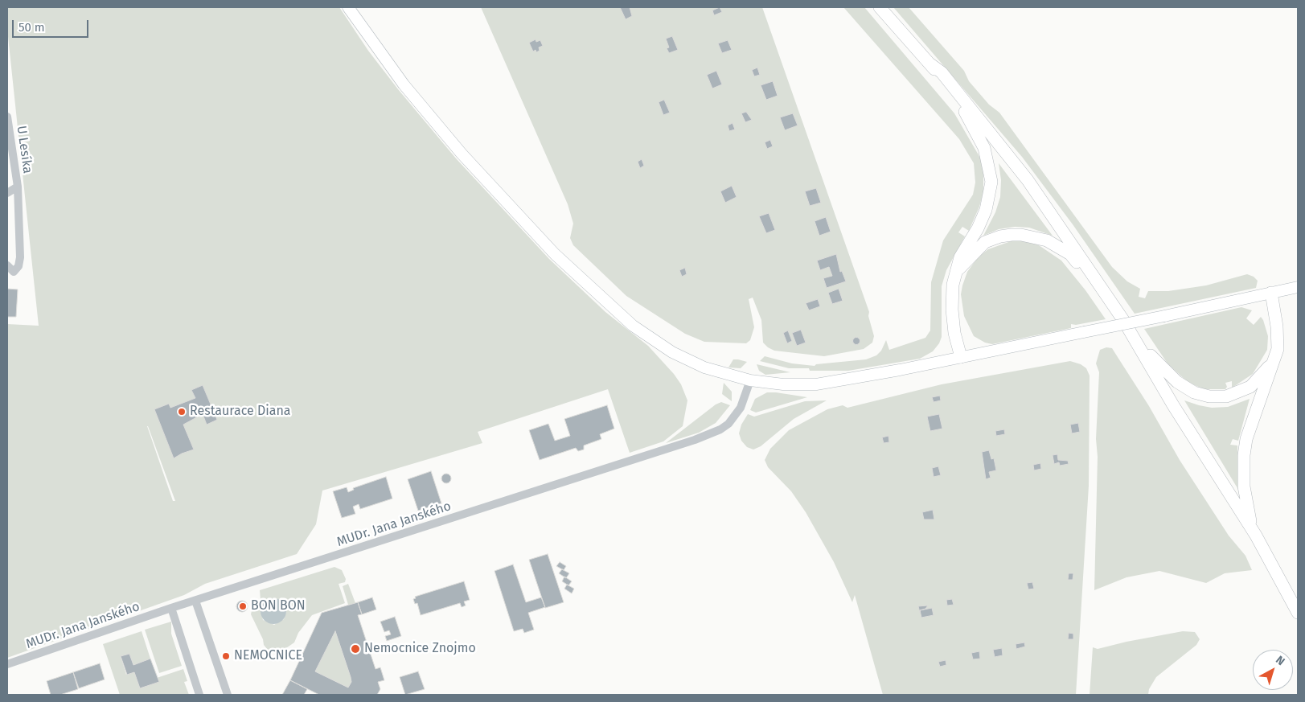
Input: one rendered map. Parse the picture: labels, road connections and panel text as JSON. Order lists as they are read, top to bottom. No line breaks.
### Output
{"streets":{"street":["U Lesíka","MUDr. Jana Janského"]},"places":["Restaurace Diana","BON BON","Nemocnice Znojmo","NEMOCNICE"],"scale_bar":"50 m","north":"top right"}
